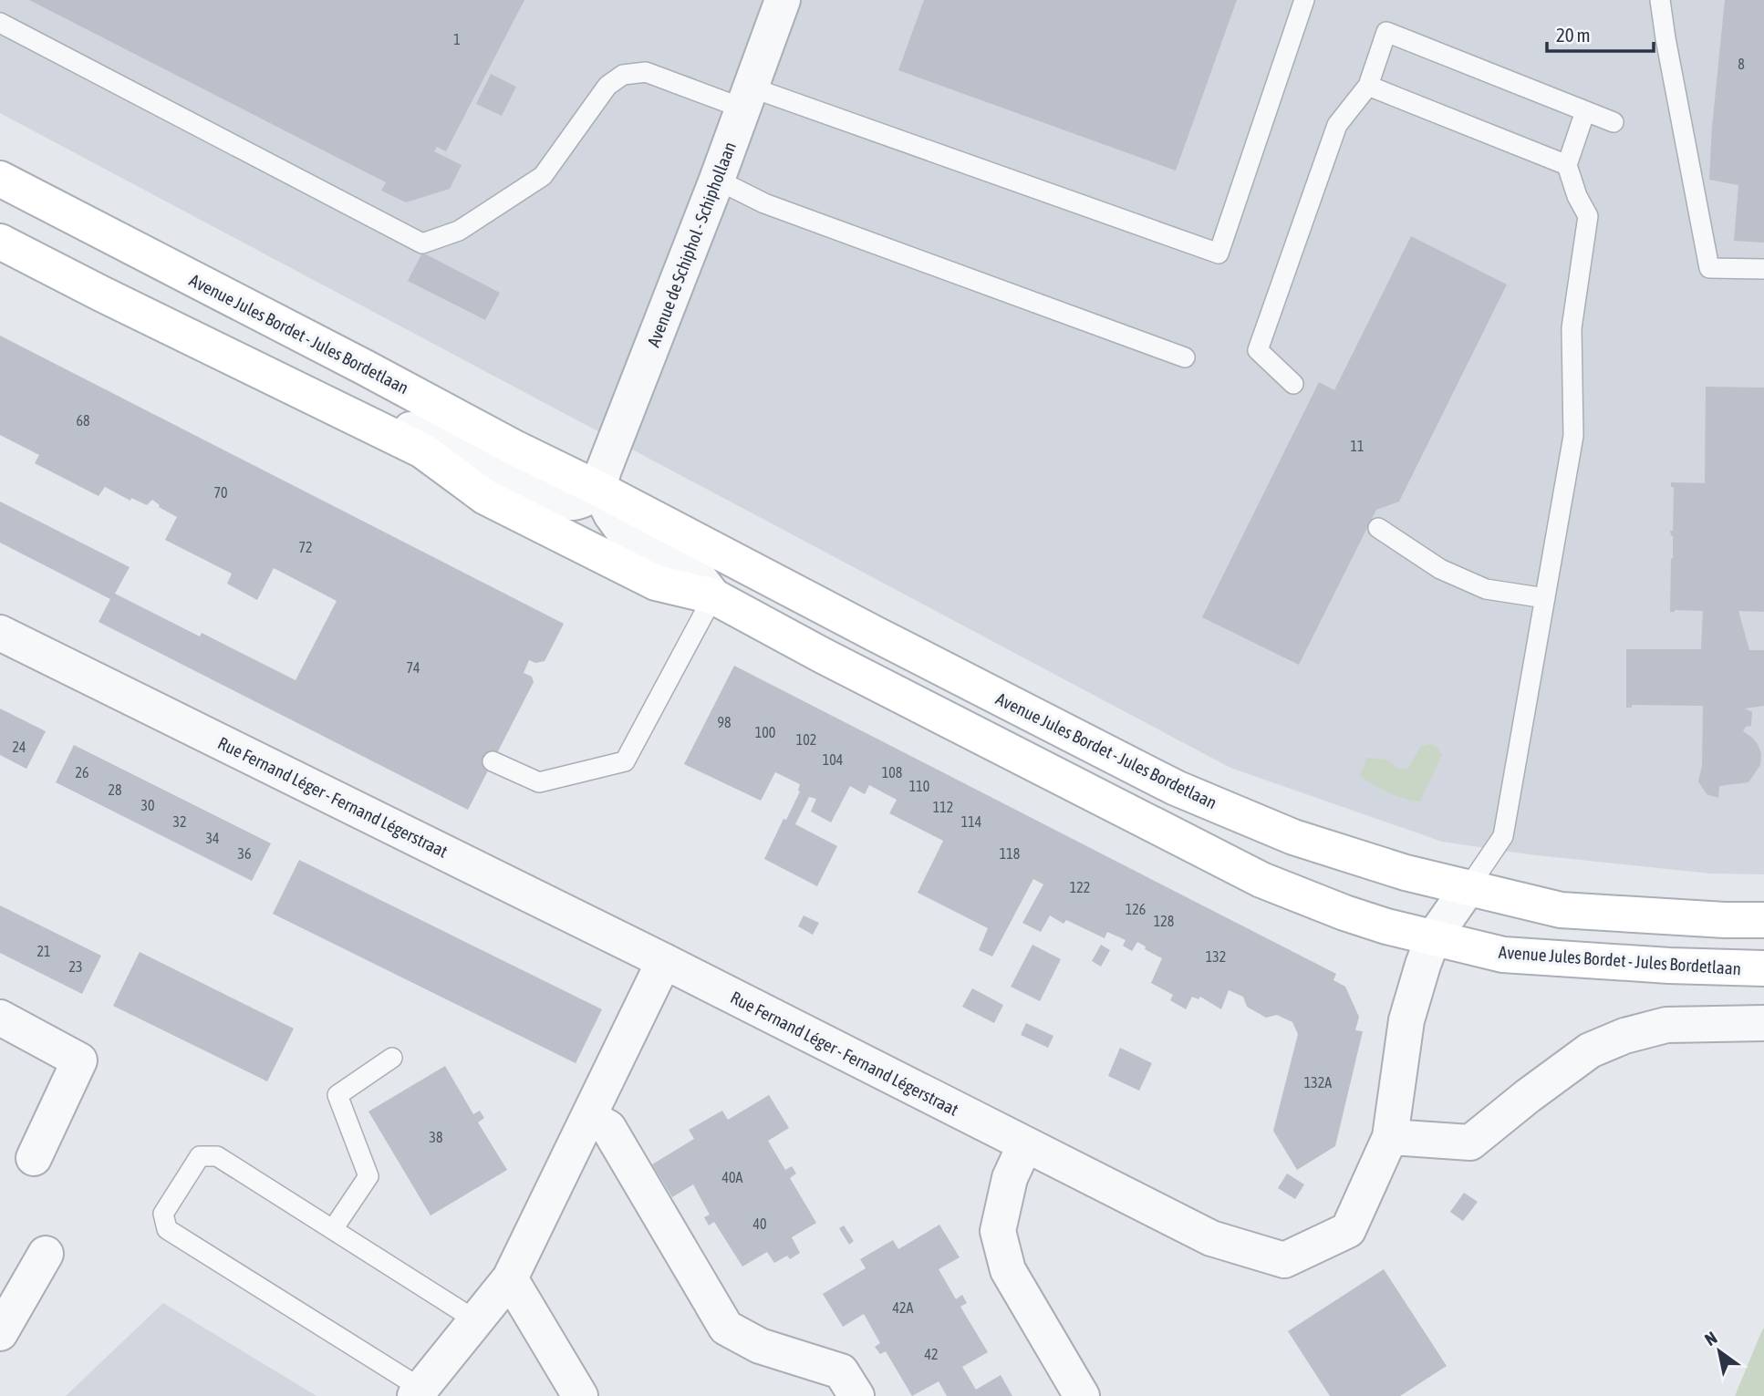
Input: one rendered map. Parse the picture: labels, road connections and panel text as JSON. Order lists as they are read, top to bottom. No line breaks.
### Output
{"streets":{"main road":["Avenue Jules Bordet - Jules Bordetlaan"],"street":["Avenue de Schiphol - Schiphollaan","Rue Fernand Léger - Fernand Légerstraat"]},"crossings":[["Avenue de Schiphol - Schiphollaan","Avenue Jules Bordet - Jules Bordetlaan"],["Avenue Jules Bordet - Jules Bordetlaan","Rue Fernand Léger - Fernand Légerstraat"]],"house_numbers":["1","8","68","11","70","72","74","98","100","102","24","104","26","108","110","28","30","112","32","114","34","36","118","122","126","128","21","132","23","132A","38","40A","40","42A","42"],"scale_bar":"20 m","north":"top left"}
